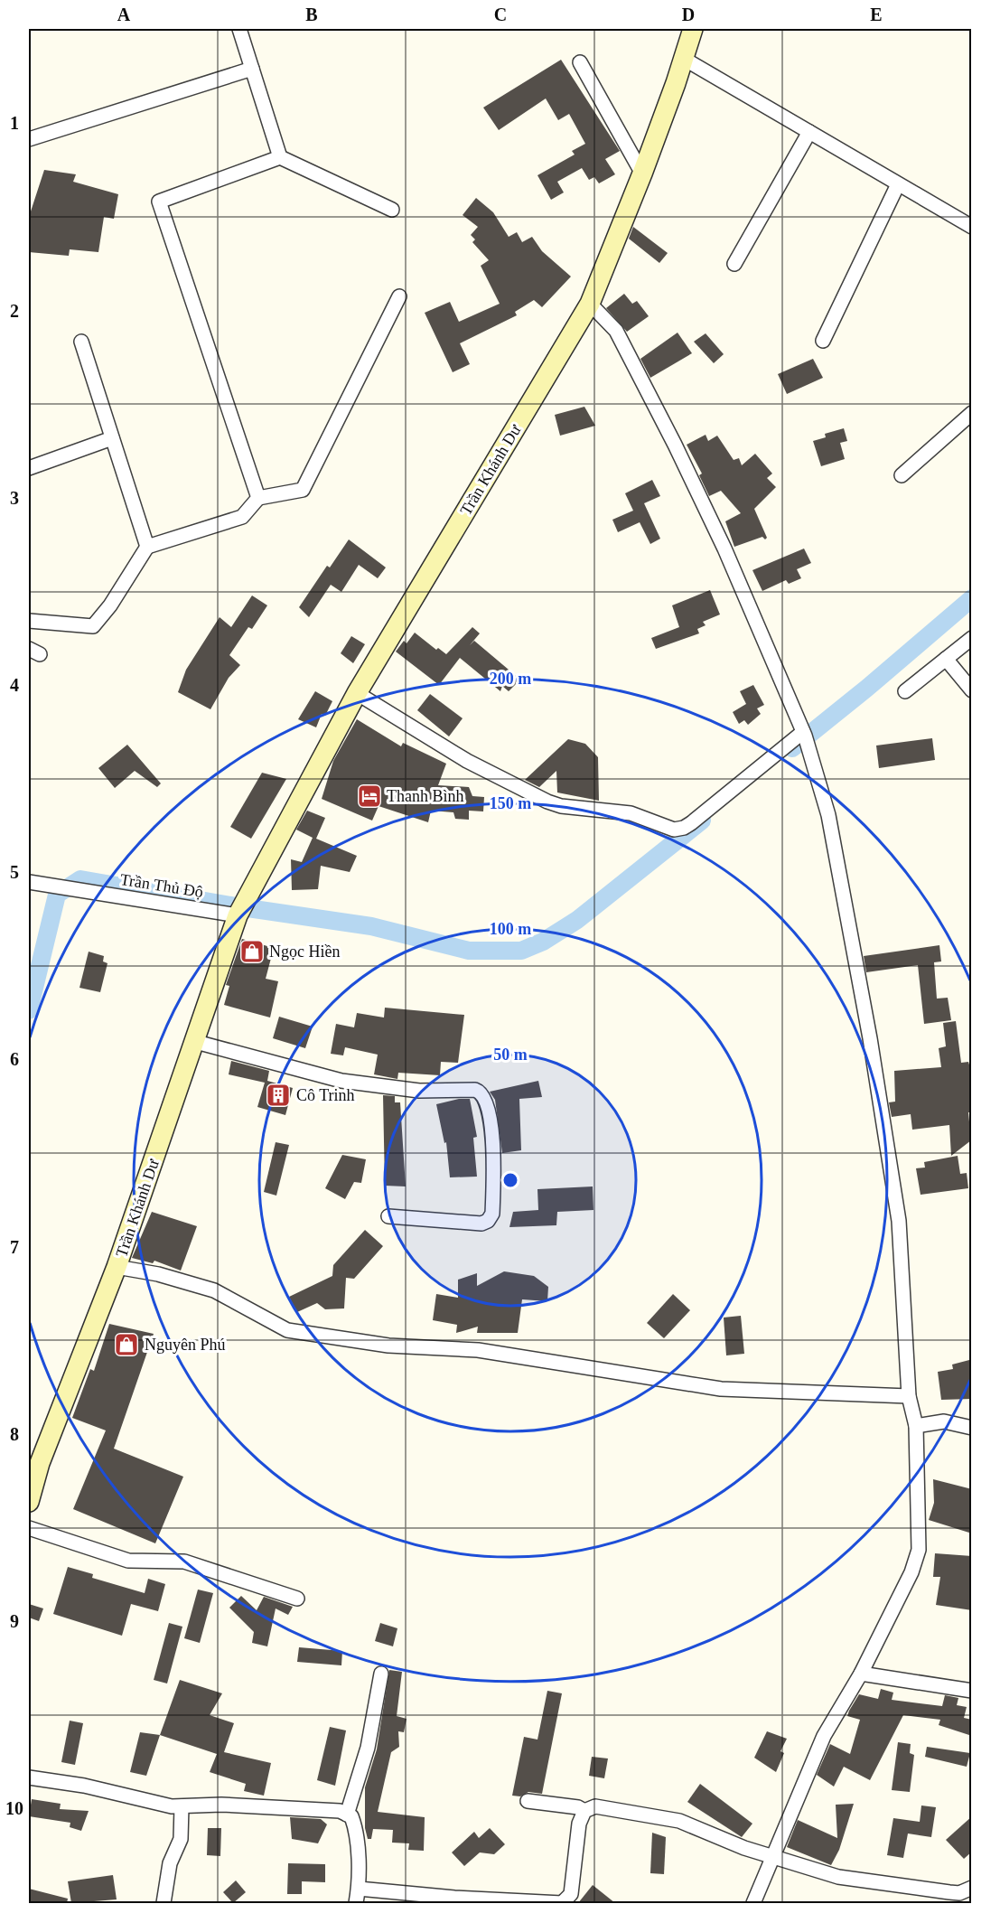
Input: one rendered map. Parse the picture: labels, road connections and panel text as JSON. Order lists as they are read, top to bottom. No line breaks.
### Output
{"streets":{"street":["Trần Khánh Dư","Trần Thủ Độ"]},"crossings":[["Trần Khánh Dư","Trần Thủ Độ"]],"places":{"hotel":["Thanh Bình"],"shop":["Ngọc Hiền","Nguyên Phú"],"building":["Cô Trinh"]},"grid":{"columns":["A","B","C","D","E"],"rows":["1","2","3","4","5","6","7","8","9","10"]},"rings":["200 m","150 m","100 m","50 m"]}
